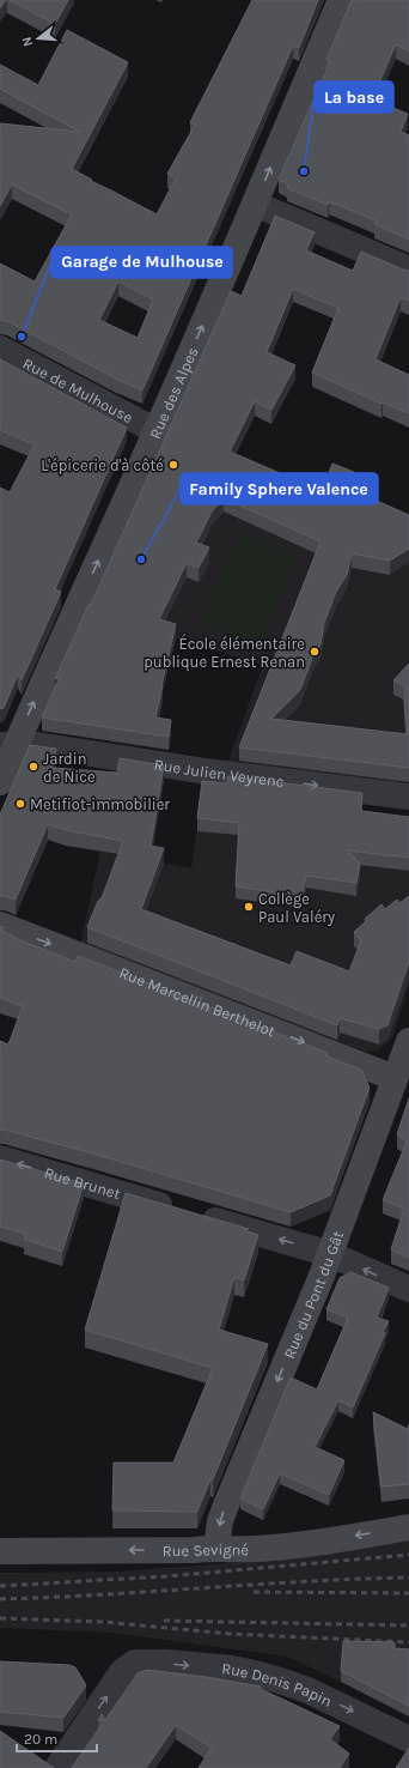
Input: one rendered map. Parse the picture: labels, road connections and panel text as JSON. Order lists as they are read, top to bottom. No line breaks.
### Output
{"streets":{"street":["Rue de Mulhouse","Rue des Alpes","Rue Julien Veyrenc","Rue Marcellin Berthelot","Rue Brunet","Rue du Pont du Gât","Rue Sevigné","Rue Denis Papin"]},"crossings":[["Rue de Mulhouse","Rue des Alpes"],["Rue des Alpes","Rue Julien Veyrenc"],["Rue Marcellin Berthelot","Rue du Pont du Gât"],["Rue Brunet","Rue du Pont du Gât"],["Rue du Pont du Gât","Rue Sevigné"]],"one_way":["Rue des Alpes","Rue Julien Veyrenc","Rue Marcellin Berthelot","Rue Brunet","Rue du Pont du Gât","Rue Sevigné","Rue Denis Papin"],"places":["La base","Garage de Mulhouse","L'épicerie d'à côté","Family Sphere Valence","École élémentaire publique Ernest Renan","Jardin de Nice","Metifiot-immobilier","Collège Paul Valéry"],"scale_bar":"20 m","north":"left"}
